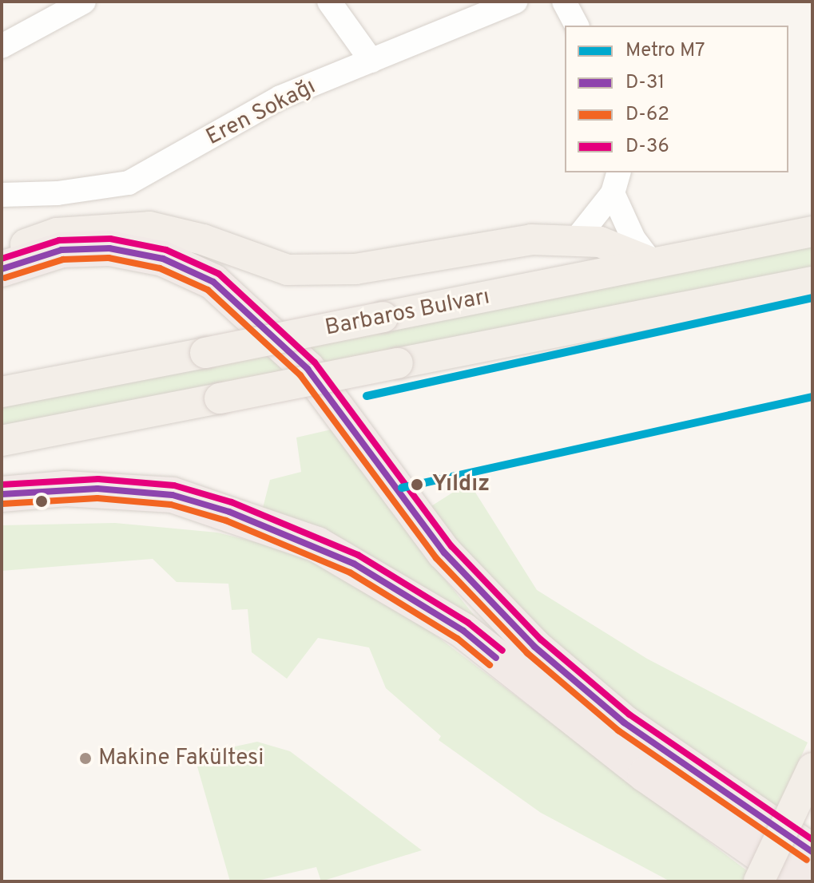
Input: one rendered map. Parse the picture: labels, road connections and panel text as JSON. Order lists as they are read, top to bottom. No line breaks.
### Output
{"streets":{"main road":["Barbaros Bulvarı"],"street":["Eren Sokağı"]},"places":["Yıldız","Makine Fakültesi"],"lines":["transit line D-36","transit line D-31","transit line D-62","metro line M7"],"legend":["Metro M7","D-31","D-62","D-36"]}
